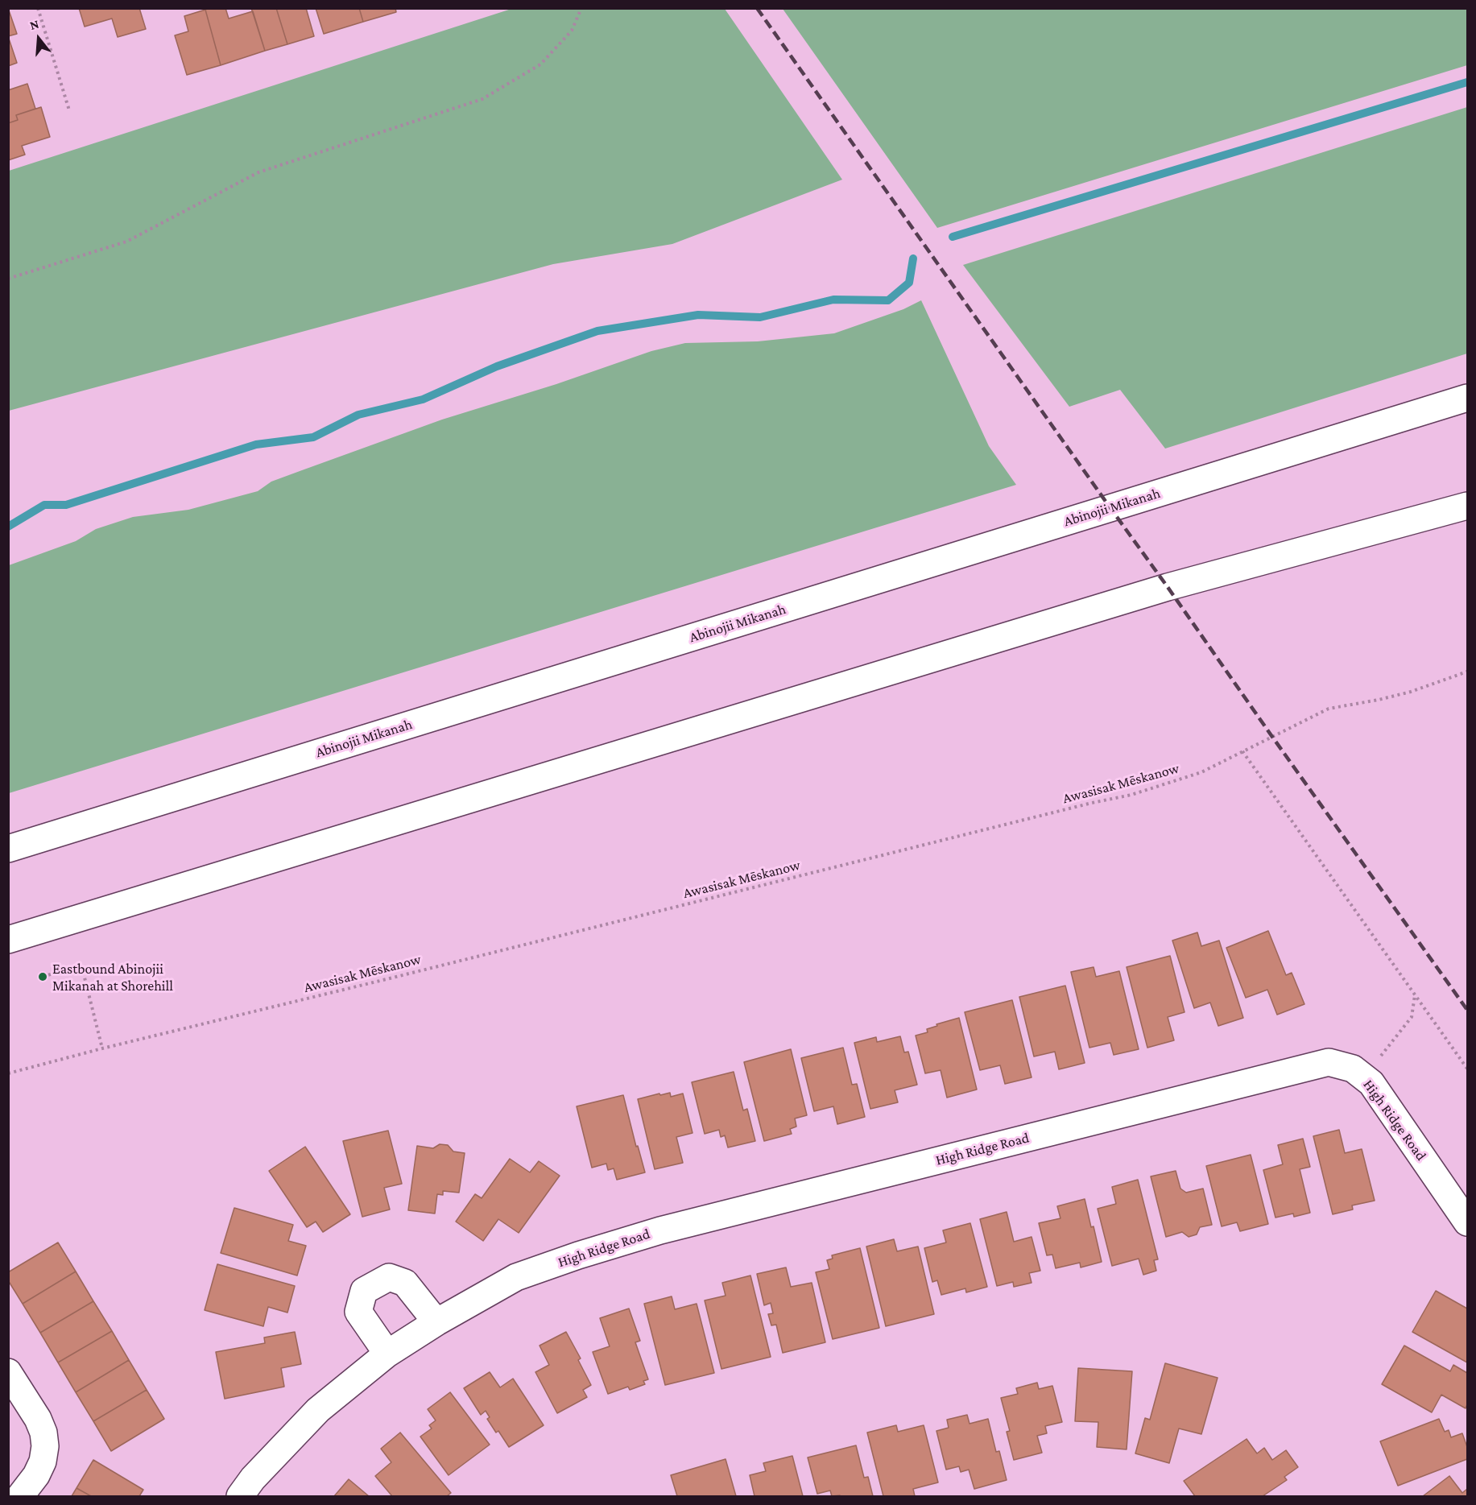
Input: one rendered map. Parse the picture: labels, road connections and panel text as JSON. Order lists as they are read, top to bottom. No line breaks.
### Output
{"streets":{"main road":["Abinojii Mikanah","High Ridge Road"],"path":["Awasisak Mēskanow"]},"places":["Eastbound Abinojii Mikanah at Shorehill"],"north":"top"}
